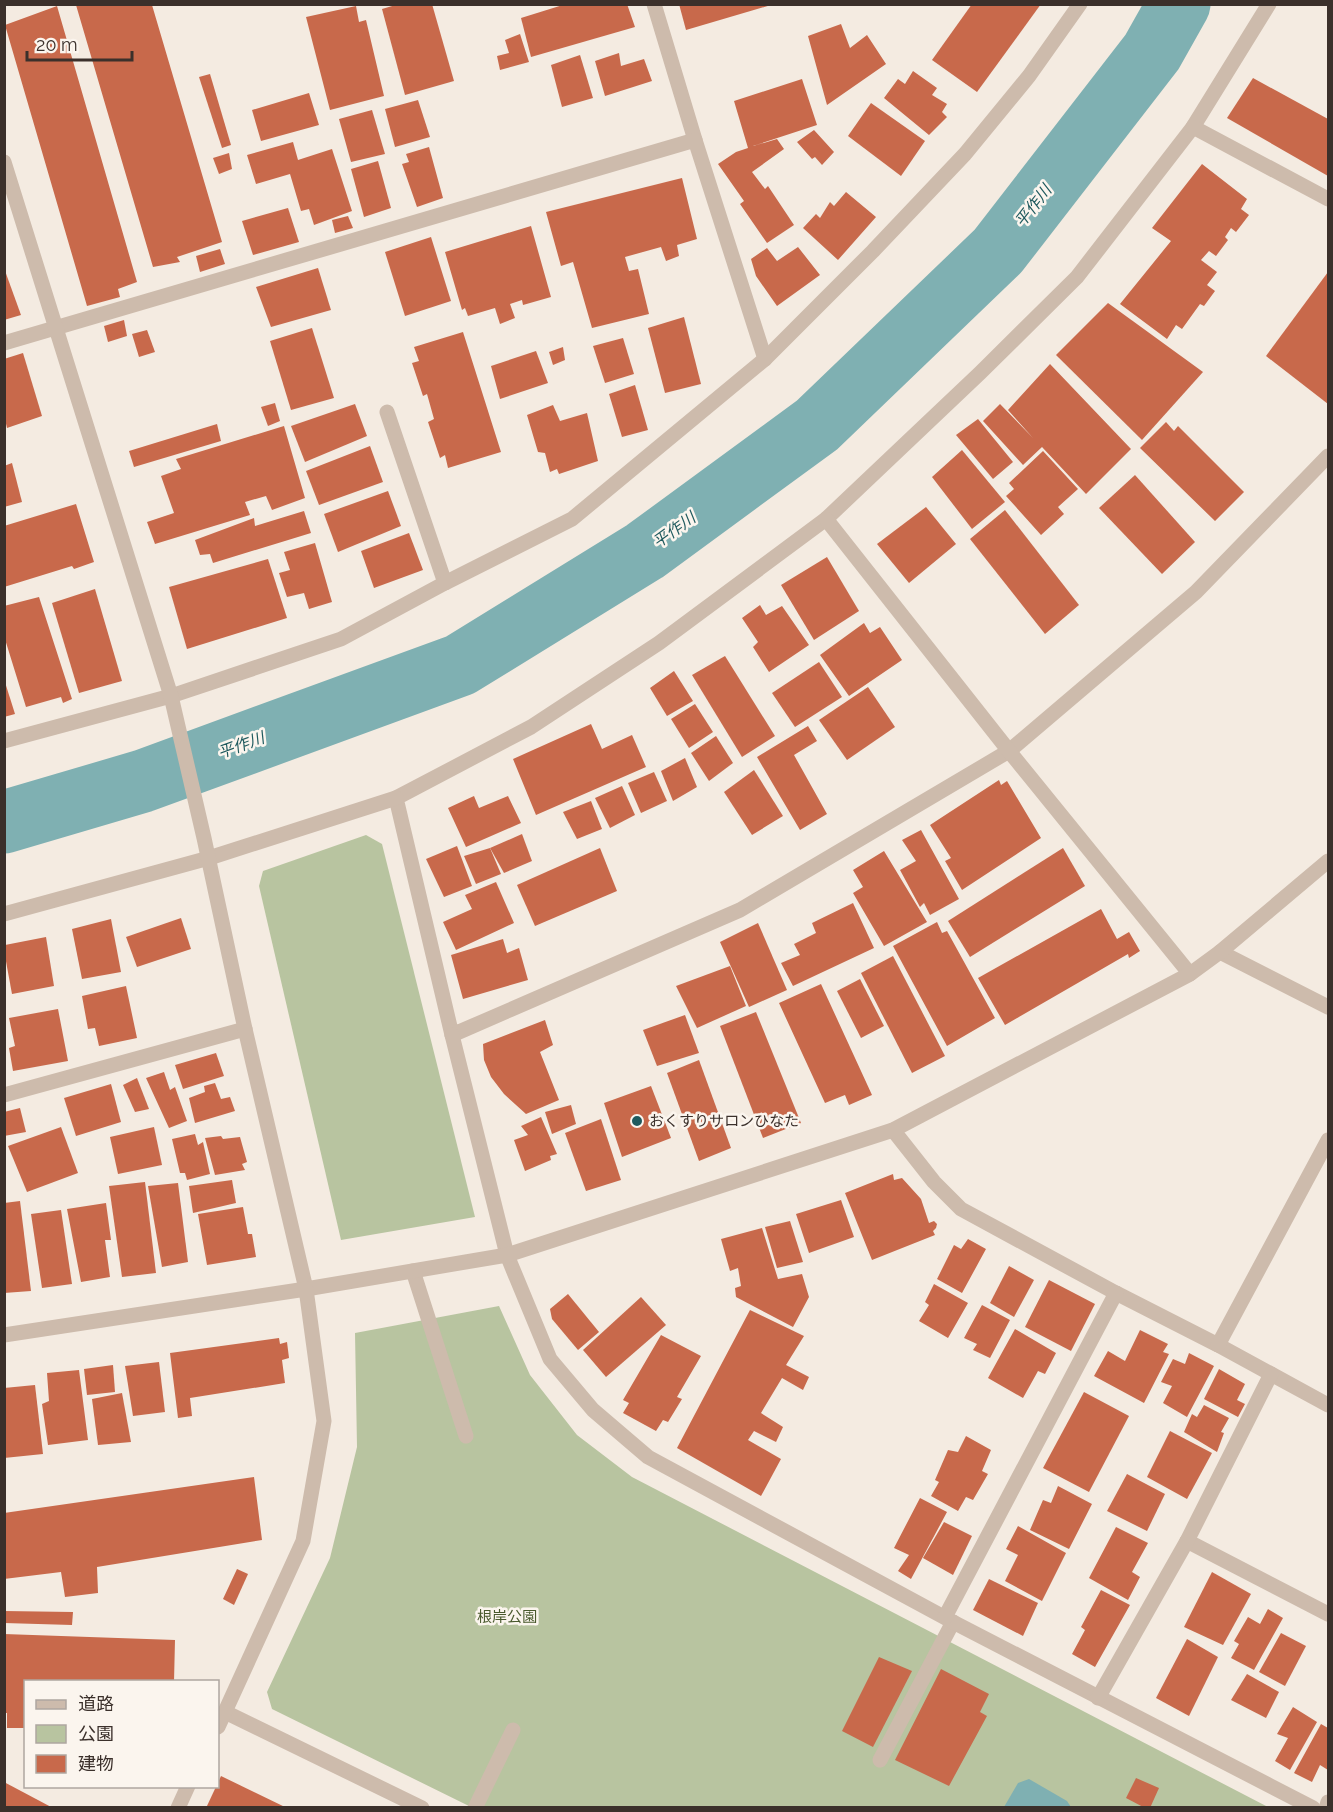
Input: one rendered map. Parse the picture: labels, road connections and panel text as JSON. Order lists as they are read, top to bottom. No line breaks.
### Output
{"water":["平作川"],"parks":["根岸公園"],"places":["おくすりサロンひなた"],"legend":["道路","公園","建物"],"scale_bar":"20 m"}
